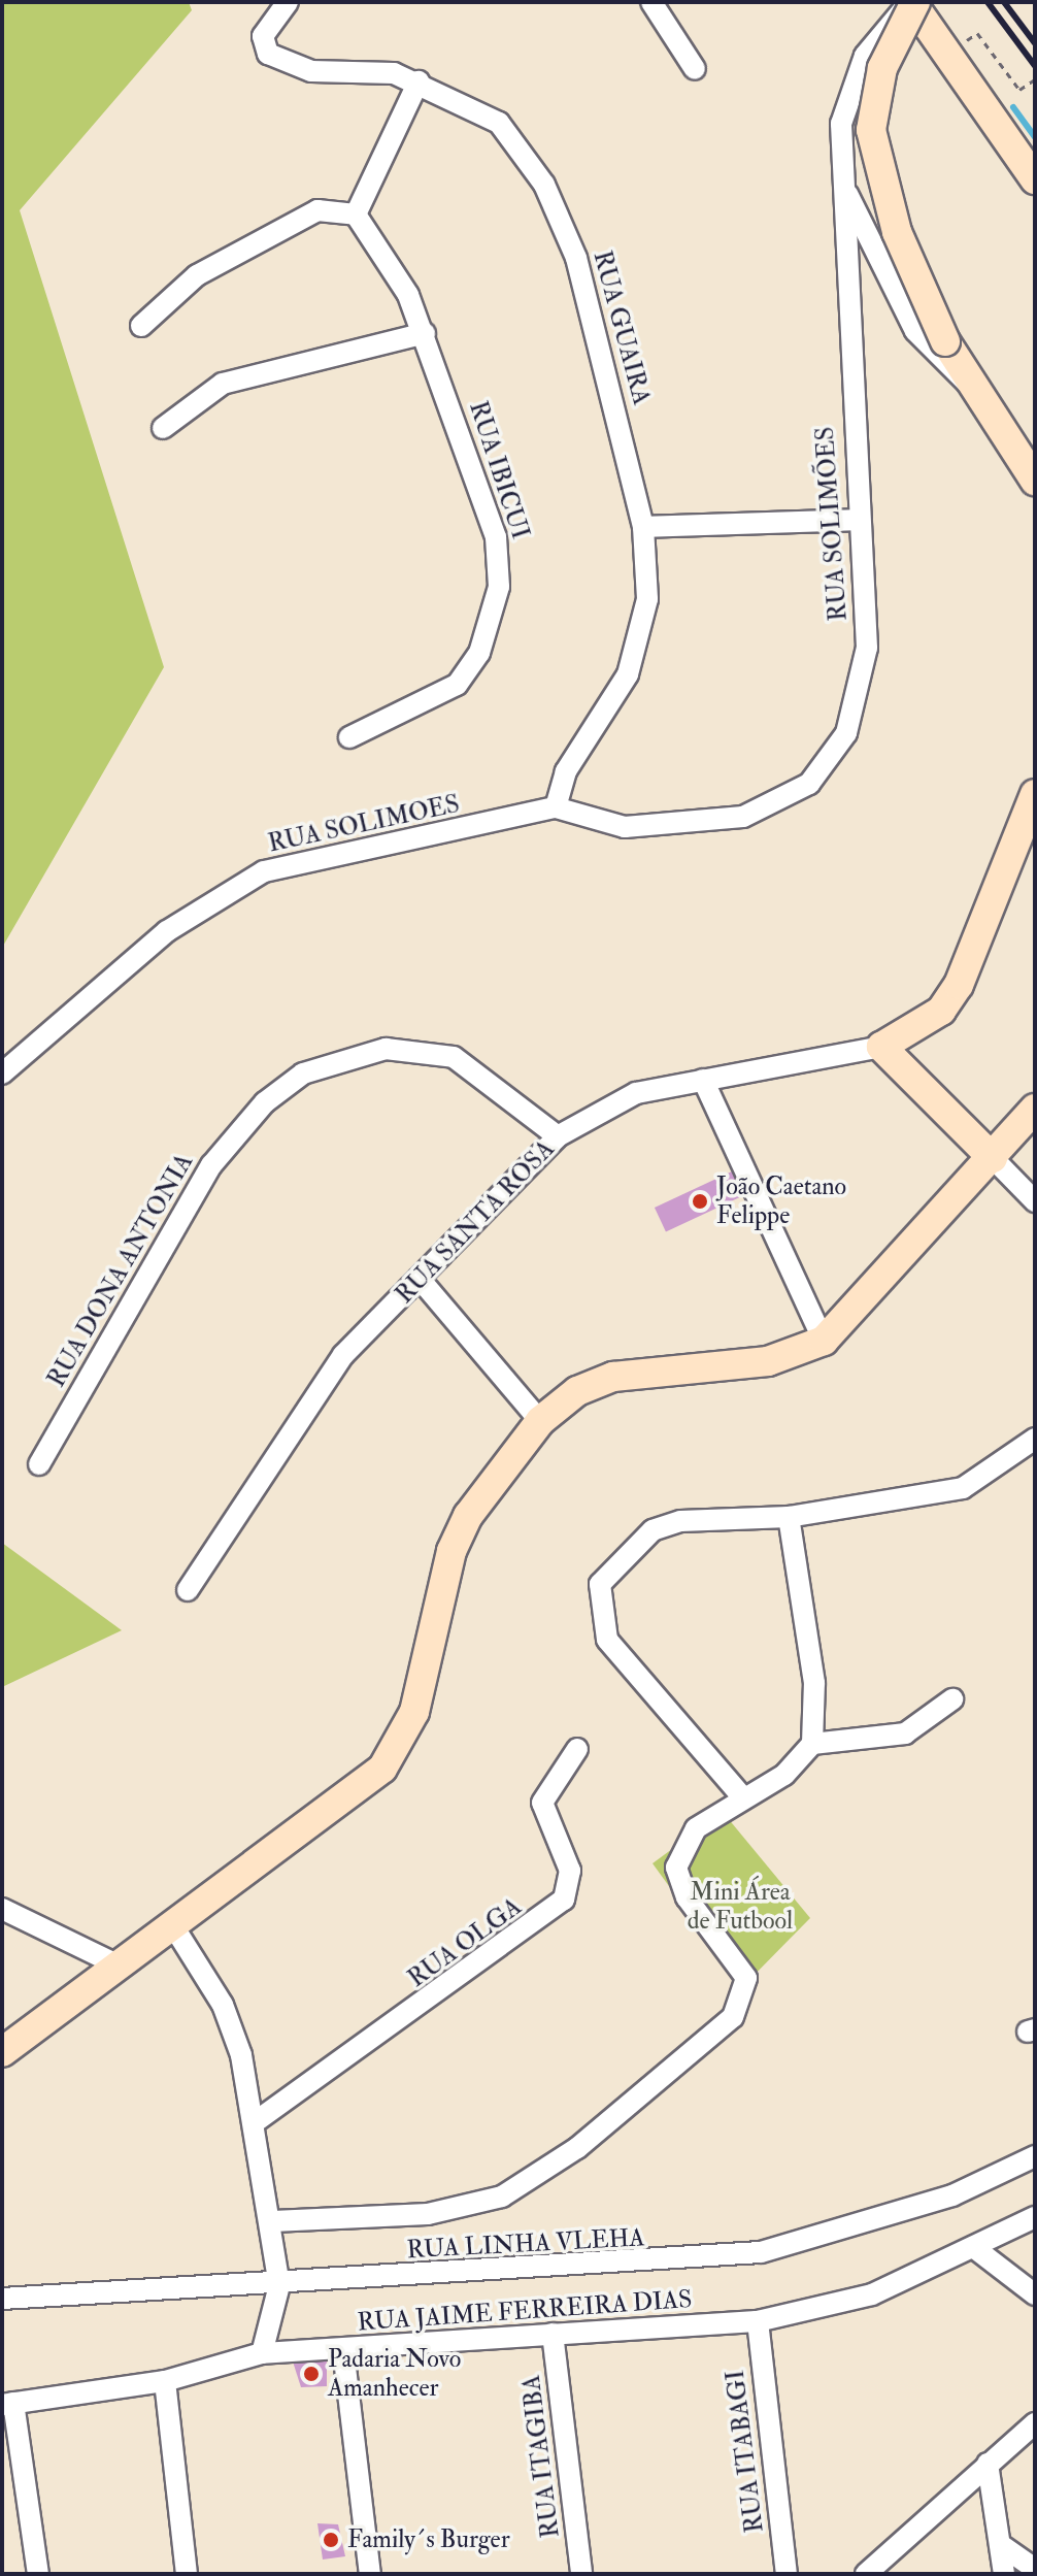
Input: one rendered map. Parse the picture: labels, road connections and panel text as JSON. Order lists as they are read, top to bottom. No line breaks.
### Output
{"streets":{"main road":["RUA SANTA ROSA"],"street":["RUA GUAIRA","RUA IBICUI","RUA SOLIMÕES","RUA SOLIMOES","RUA DONA ANTONIA","RUA OLGA","RUA LINHA VLEHA","RUA JAIME FERREIRA DIAS","RUA ITABAGI","RUA ITAGIBA"]},"crossings":[["RUA GUAIRA","RUA SOLIMÕES"],["RUA GUAIRA","RUA SOLIMOES"],["RUA SOLIMÕES","RUA SOLIMOES"],["RUA SANTA ROSA","RUA DONA ANTONIA"],["RUA JAIME FERREIRA DIAS","RUA ITABAGI"],["RUA JAIME FERREIRA DIAS","RUA ITAGIBA"]],"parks":["Mini Área de Futbool"],"places":["João Caetano Felippe","Padaria Novo Amanhecer","Family´s Burger"]}
